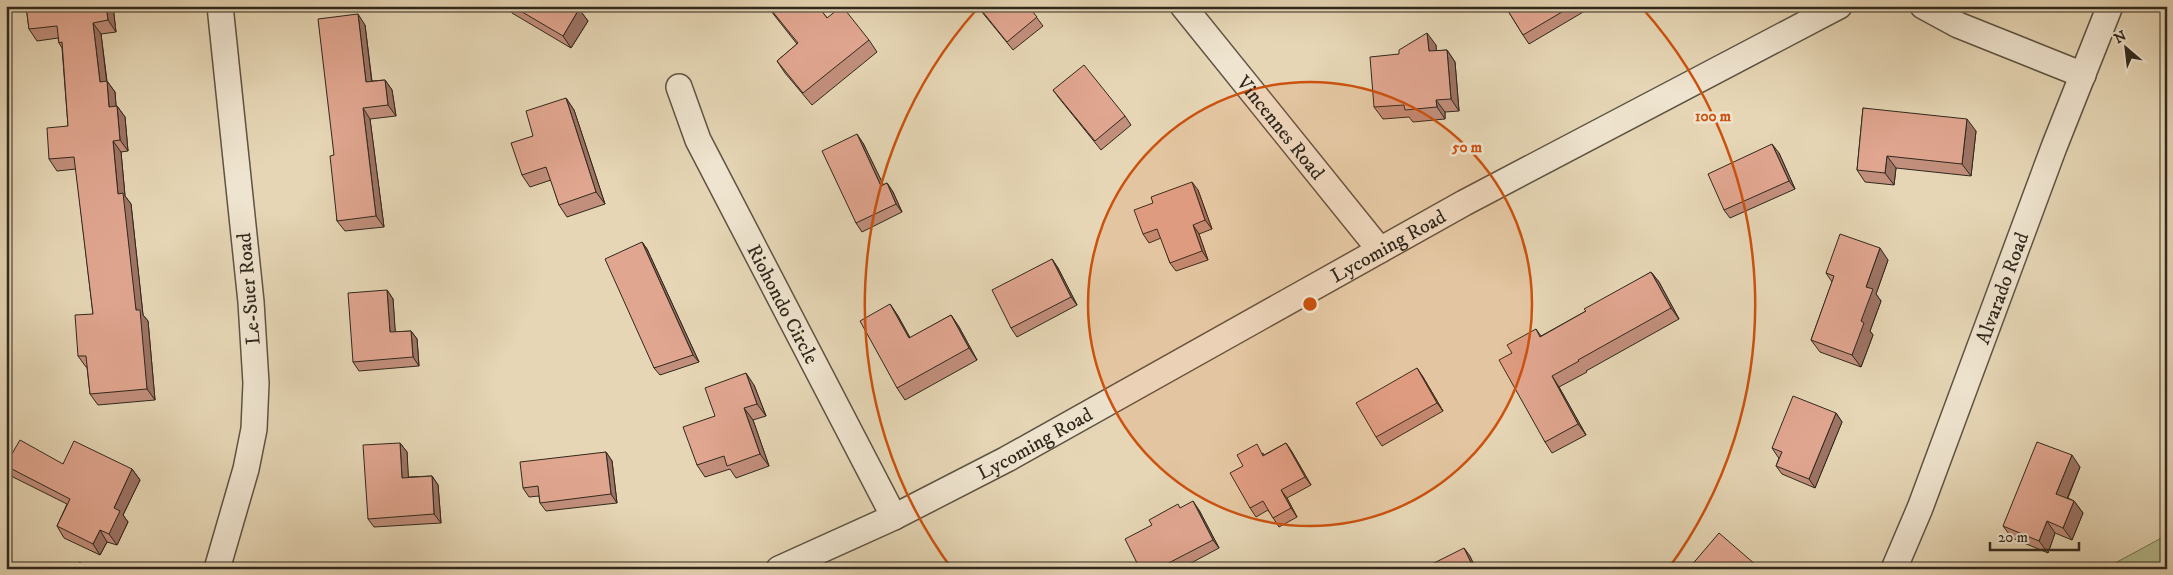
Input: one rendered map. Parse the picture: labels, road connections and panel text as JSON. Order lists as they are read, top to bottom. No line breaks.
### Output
{"streets":{"street":["Vincennes Road","Lycoming Road","Alvarado Road","Le-Suer Road","Riohondo Circle"]},"crossings":[["Vincennes Road","Lycoming Road"],["Lycoming Road","Riohondo Circle"]],"scale_bar":"20 m","north":"top left","rings":["100 m","50 m"]}
